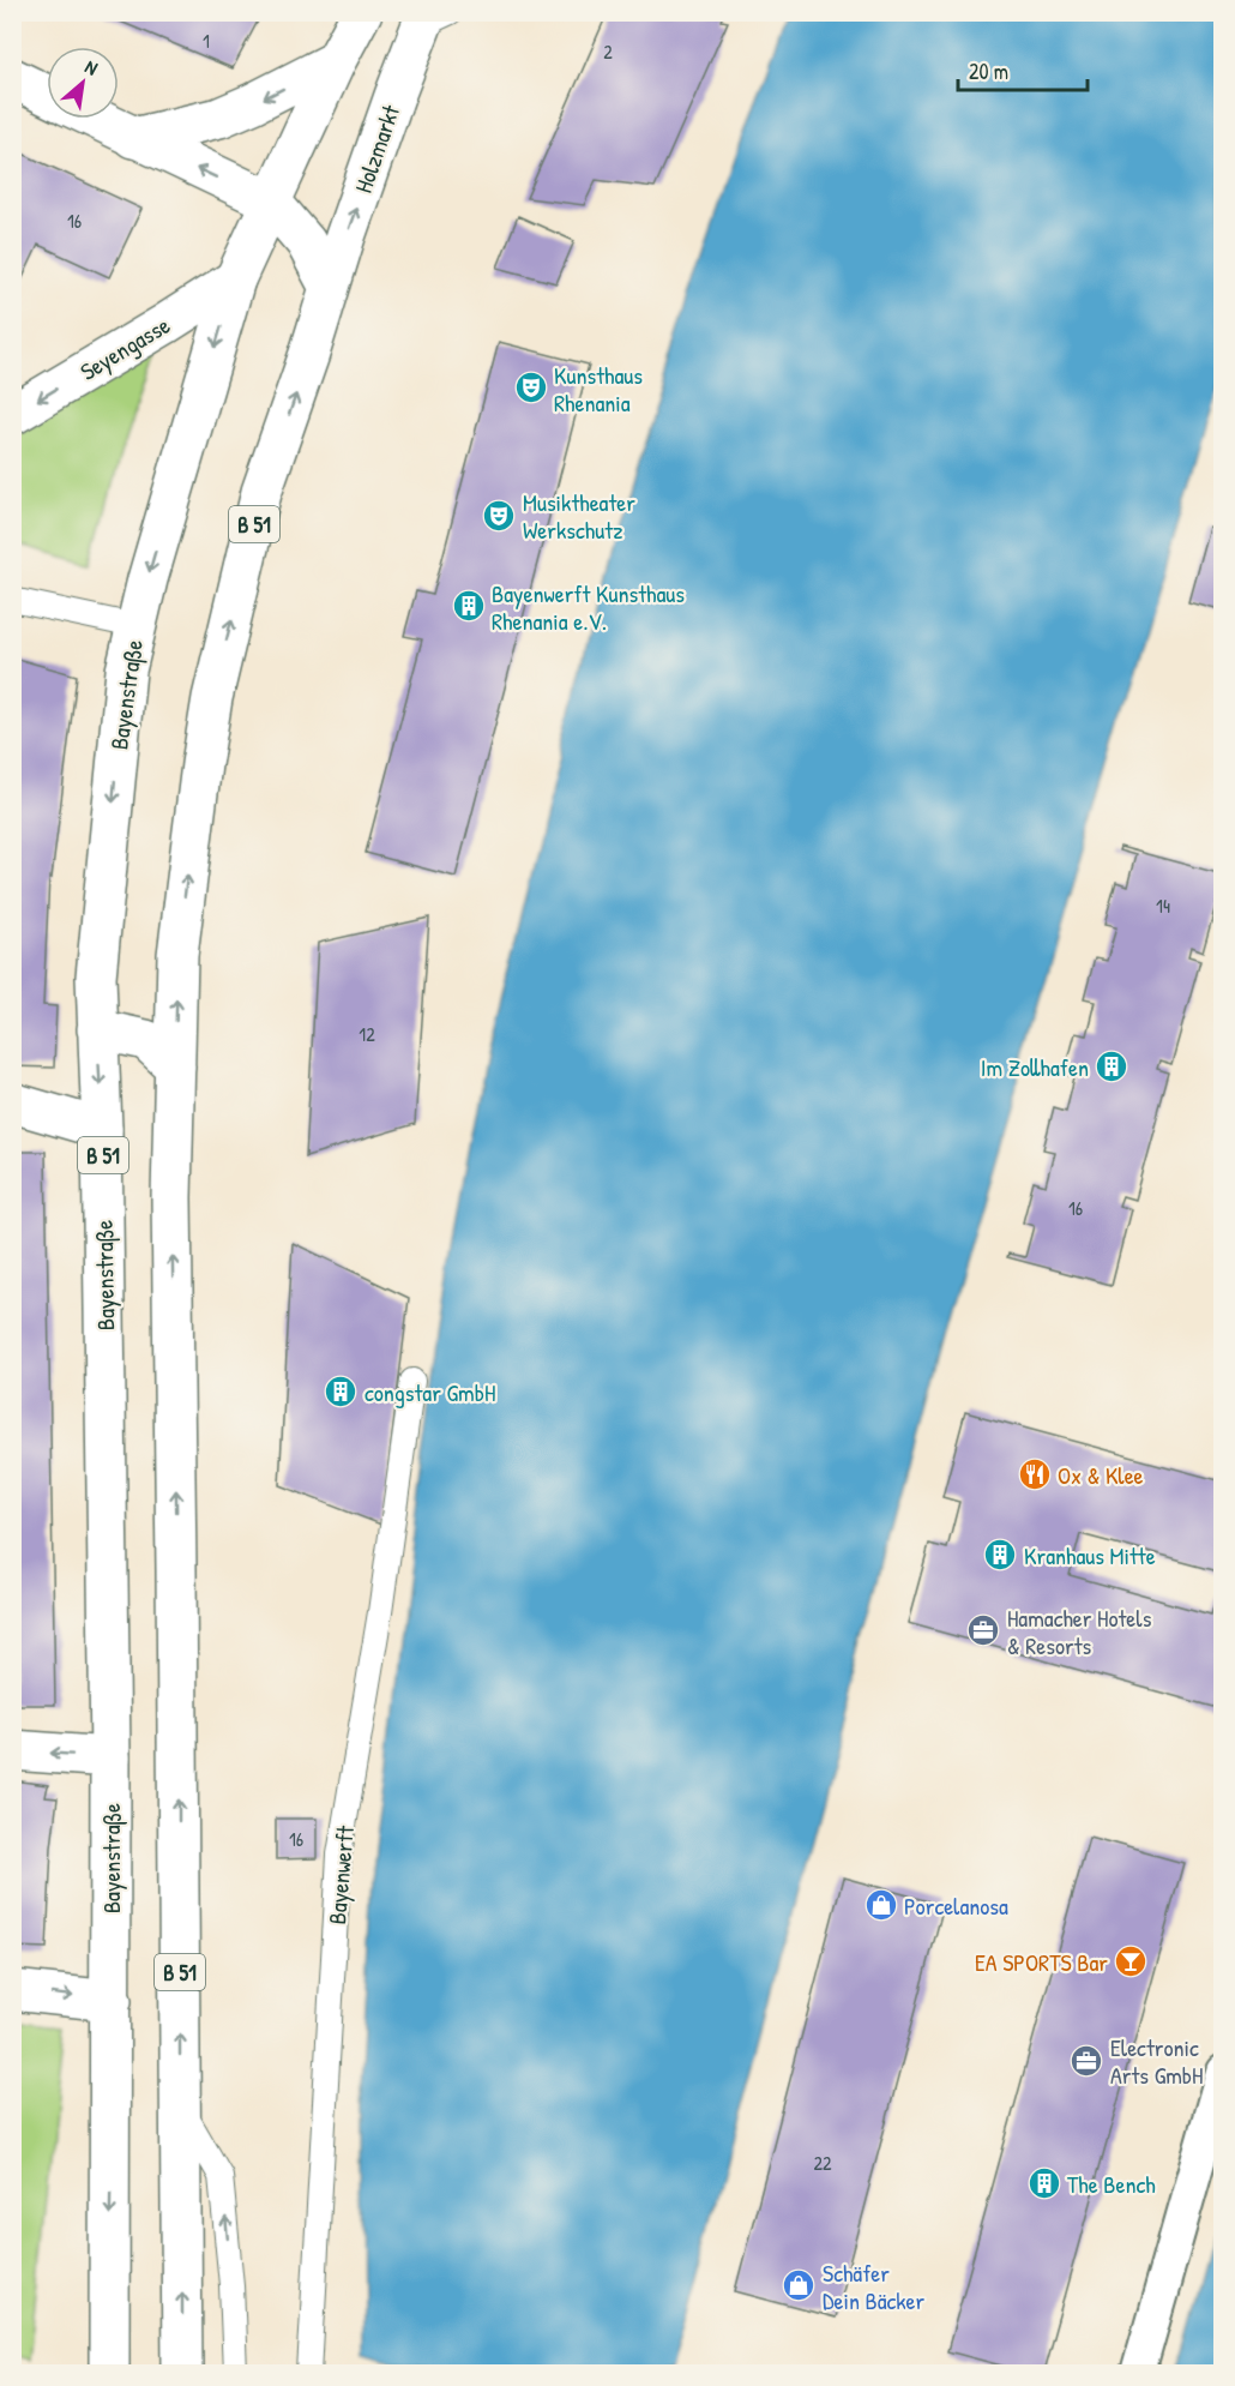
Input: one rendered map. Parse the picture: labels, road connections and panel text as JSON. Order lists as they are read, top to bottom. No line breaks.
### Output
{"streets":{"main road":["Holzmarkt","Seyengasse","B 51","Bayenstraße"],"lane":["Bayenwerft"]},"crossings":[["Holzmarkt","B 51"],["Seyengasse","Bayenstraße"],["B 51","Bayenstraße"]],"one_way":["Seyengasse"],"places":{"theatre":["Kunsthaus Rhenania","Musiktheater Werkschutz"],"building":["Bayenwerft Kunsthaus Rhenania e.V.","Im Zollhafen","congstar GmbH","Kranhaus Mitte","The Bench"],"restaurant":["Ox & Klee"],"office":["Hamacher Hotels & Resorts","Electronic Arts GmbH"],"shop":["Porcelanosa","Schäfer Dein Bäcker"],"bar":["EA SPORTS Bar"]},"house_numbers":["1","2","16","14","12","16","16","22"],"scale_bar":"20 m","north":"top right"}
